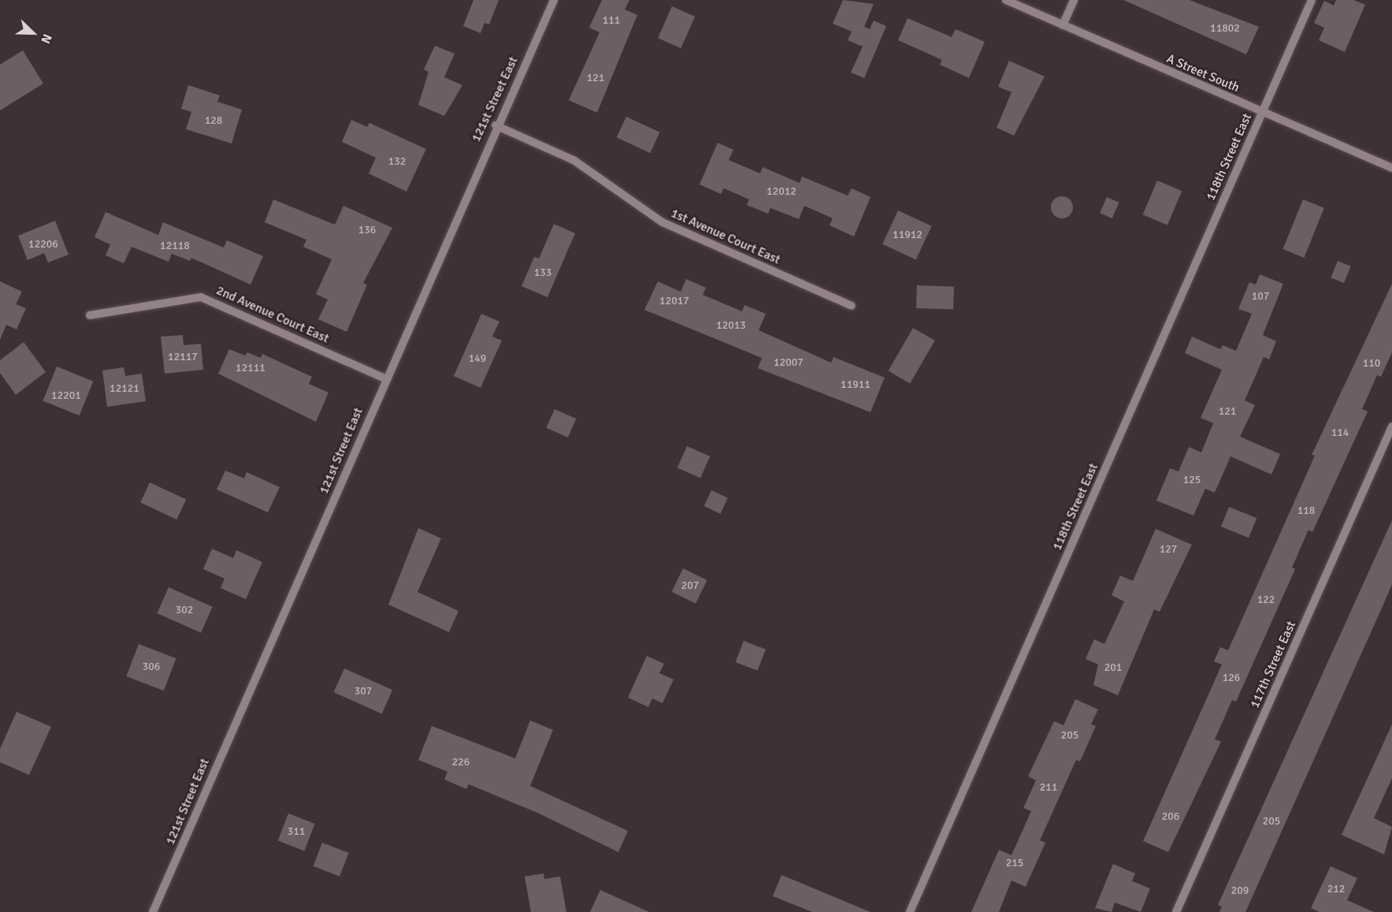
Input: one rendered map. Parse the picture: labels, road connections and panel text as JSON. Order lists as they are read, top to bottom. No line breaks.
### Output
{"streets":{"street":["A Street South","121st Street East","118th Street East","1st Avenue Court East","2nd Avenue Court East","117th Street East"]},"crossings":[["A Street South","118th Street East"],["121st Street East","1st Avenue Court East"],["121st Street East","2nd Avenue Court East"]],"house_numbers":["111","11802","121","128","132","12012","136","11912","12206","12118","133","107","12017","12013","12117","149","12007","110","12111","11911","12121","12201","121","114","125","118","127","207","122","302","306","201","126","307","205","226","211","206","205","311","215","212","209"],"north":"bottom right"}
